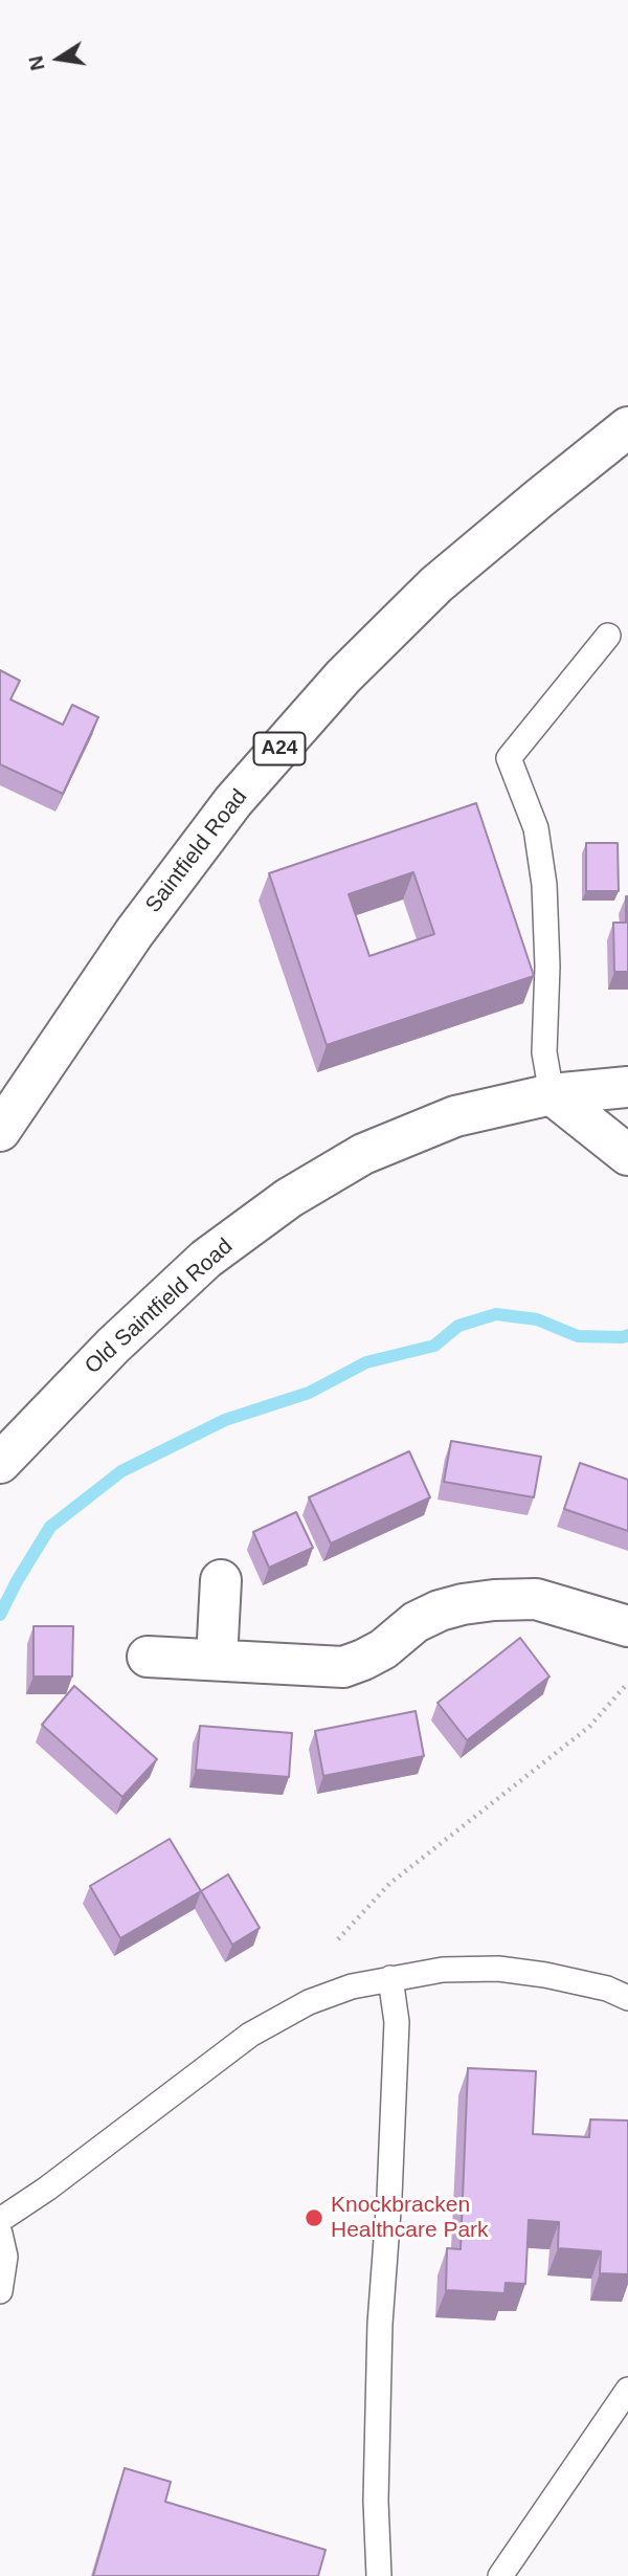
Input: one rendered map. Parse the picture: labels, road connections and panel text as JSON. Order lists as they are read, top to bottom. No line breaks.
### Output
{"streets":{"main road":["A24","Saintfield Road","Old Saintfield Road"]},"places":["Knockbracken Healthcare Park"],"north":"left"}
